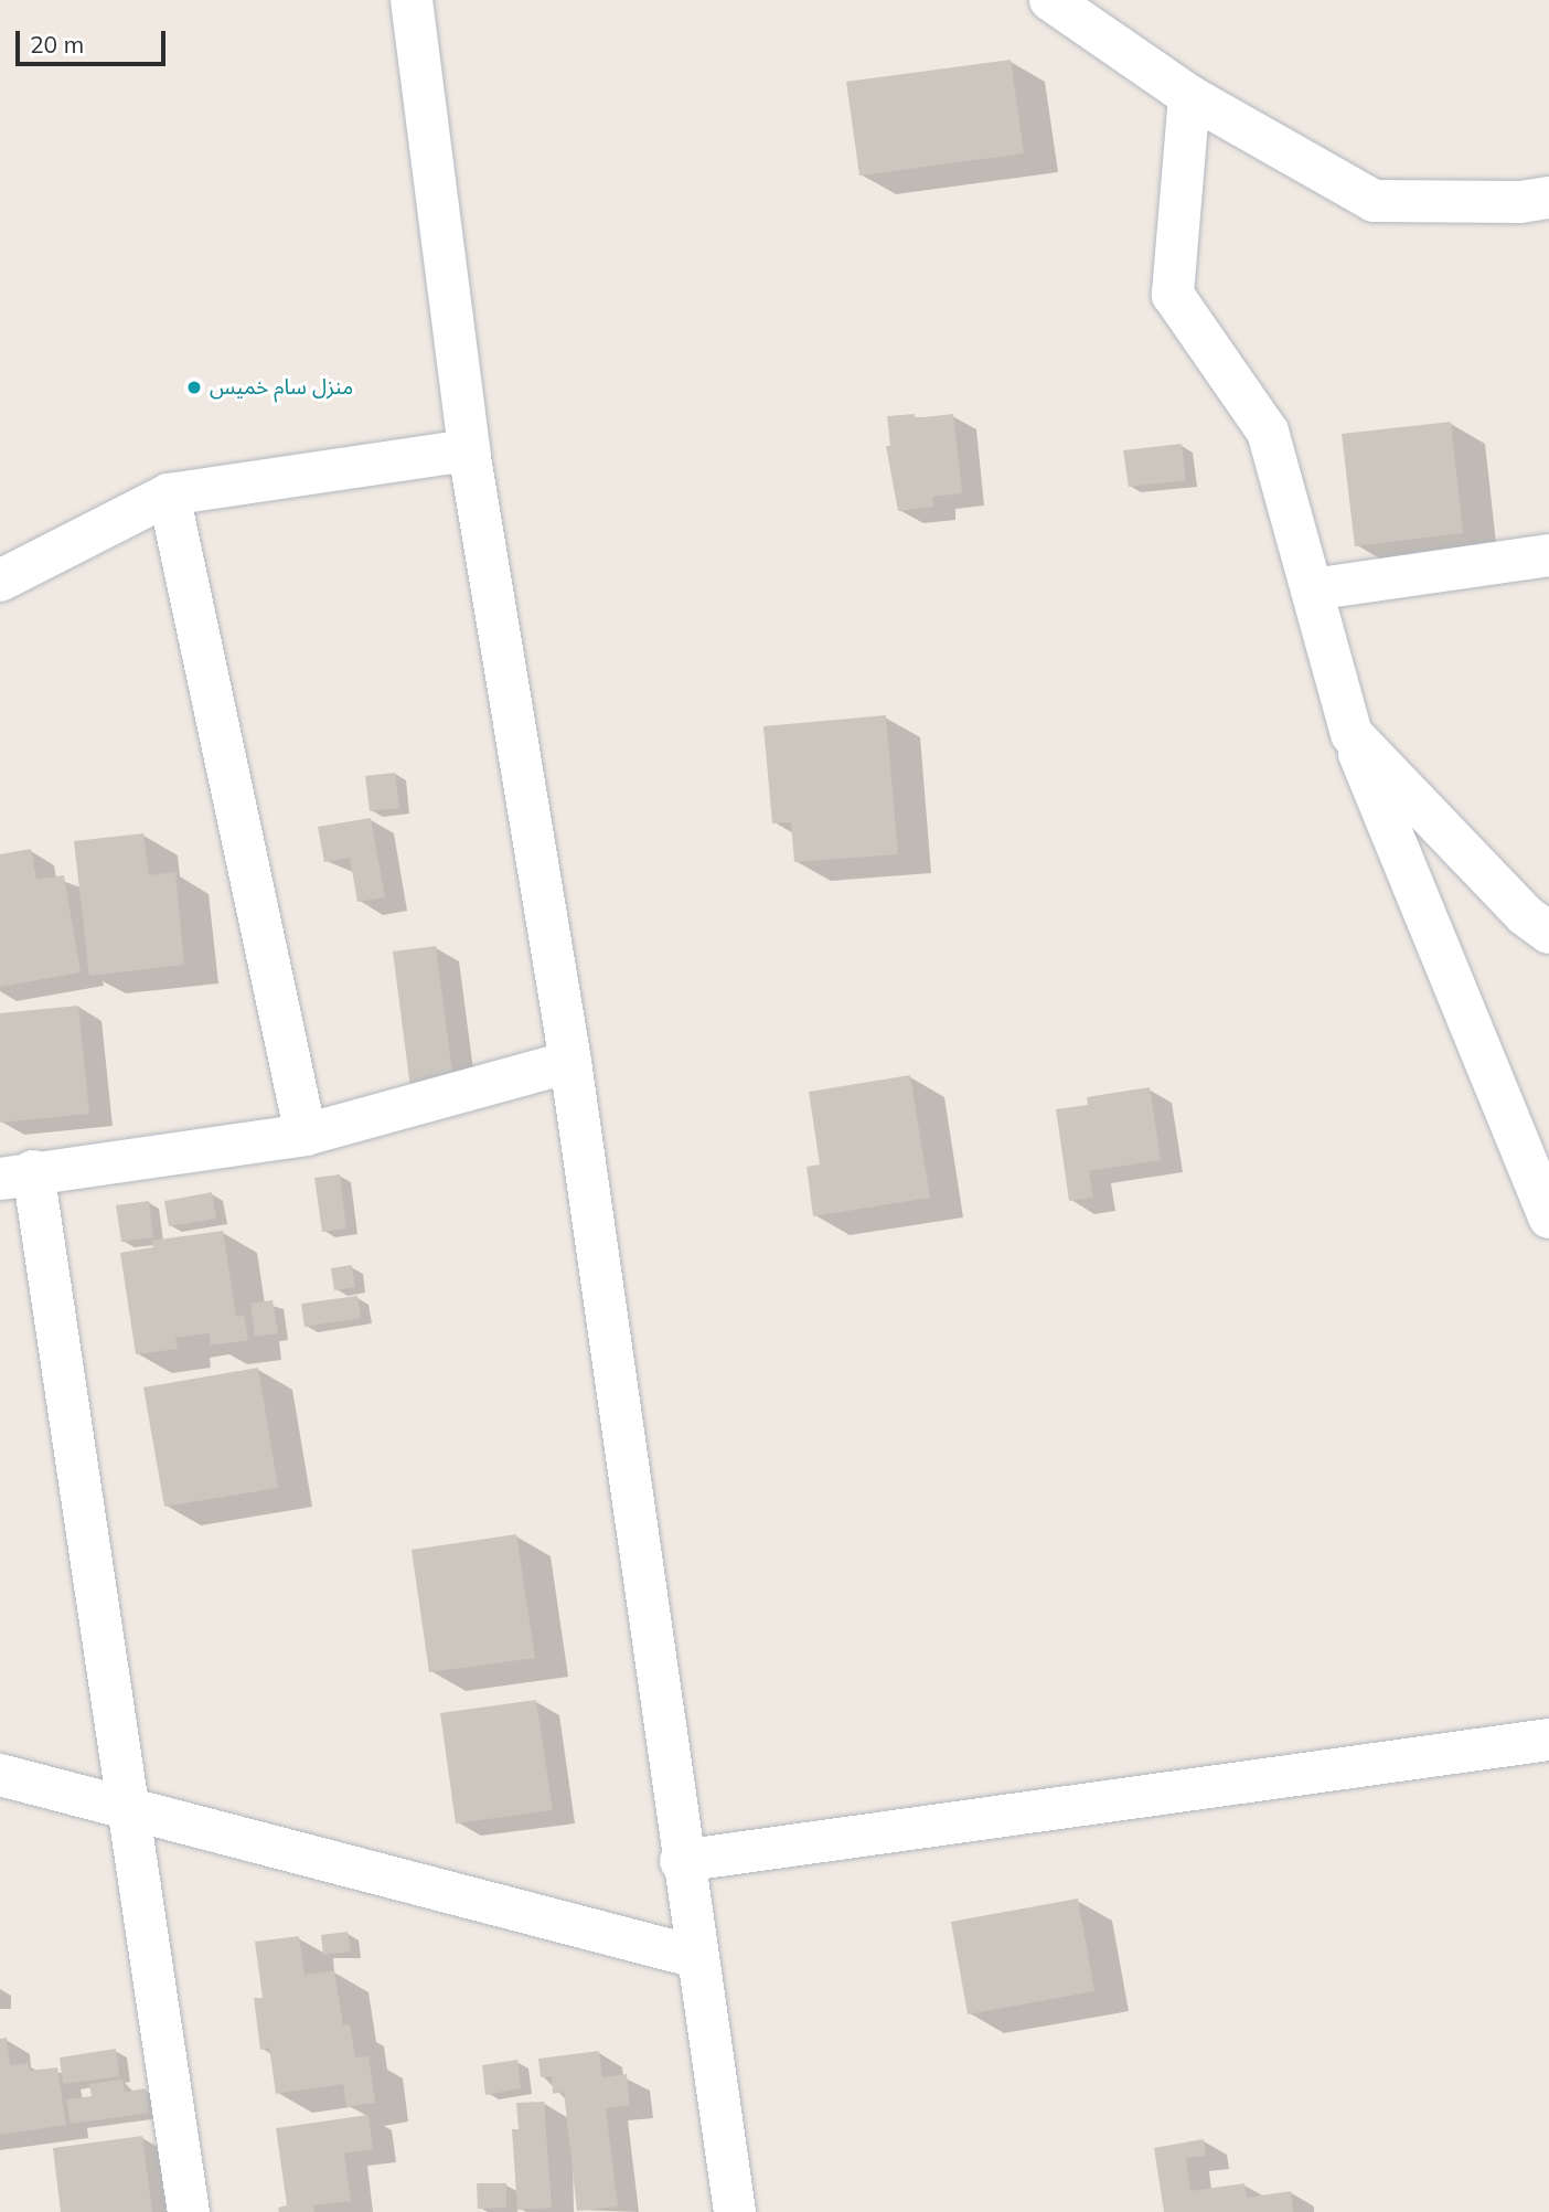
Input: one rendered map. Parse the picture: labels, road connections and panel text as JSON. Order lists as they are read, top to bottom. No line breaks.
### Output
{"places":["منزل سام خميس"],"scale_bar":"20 m"}
